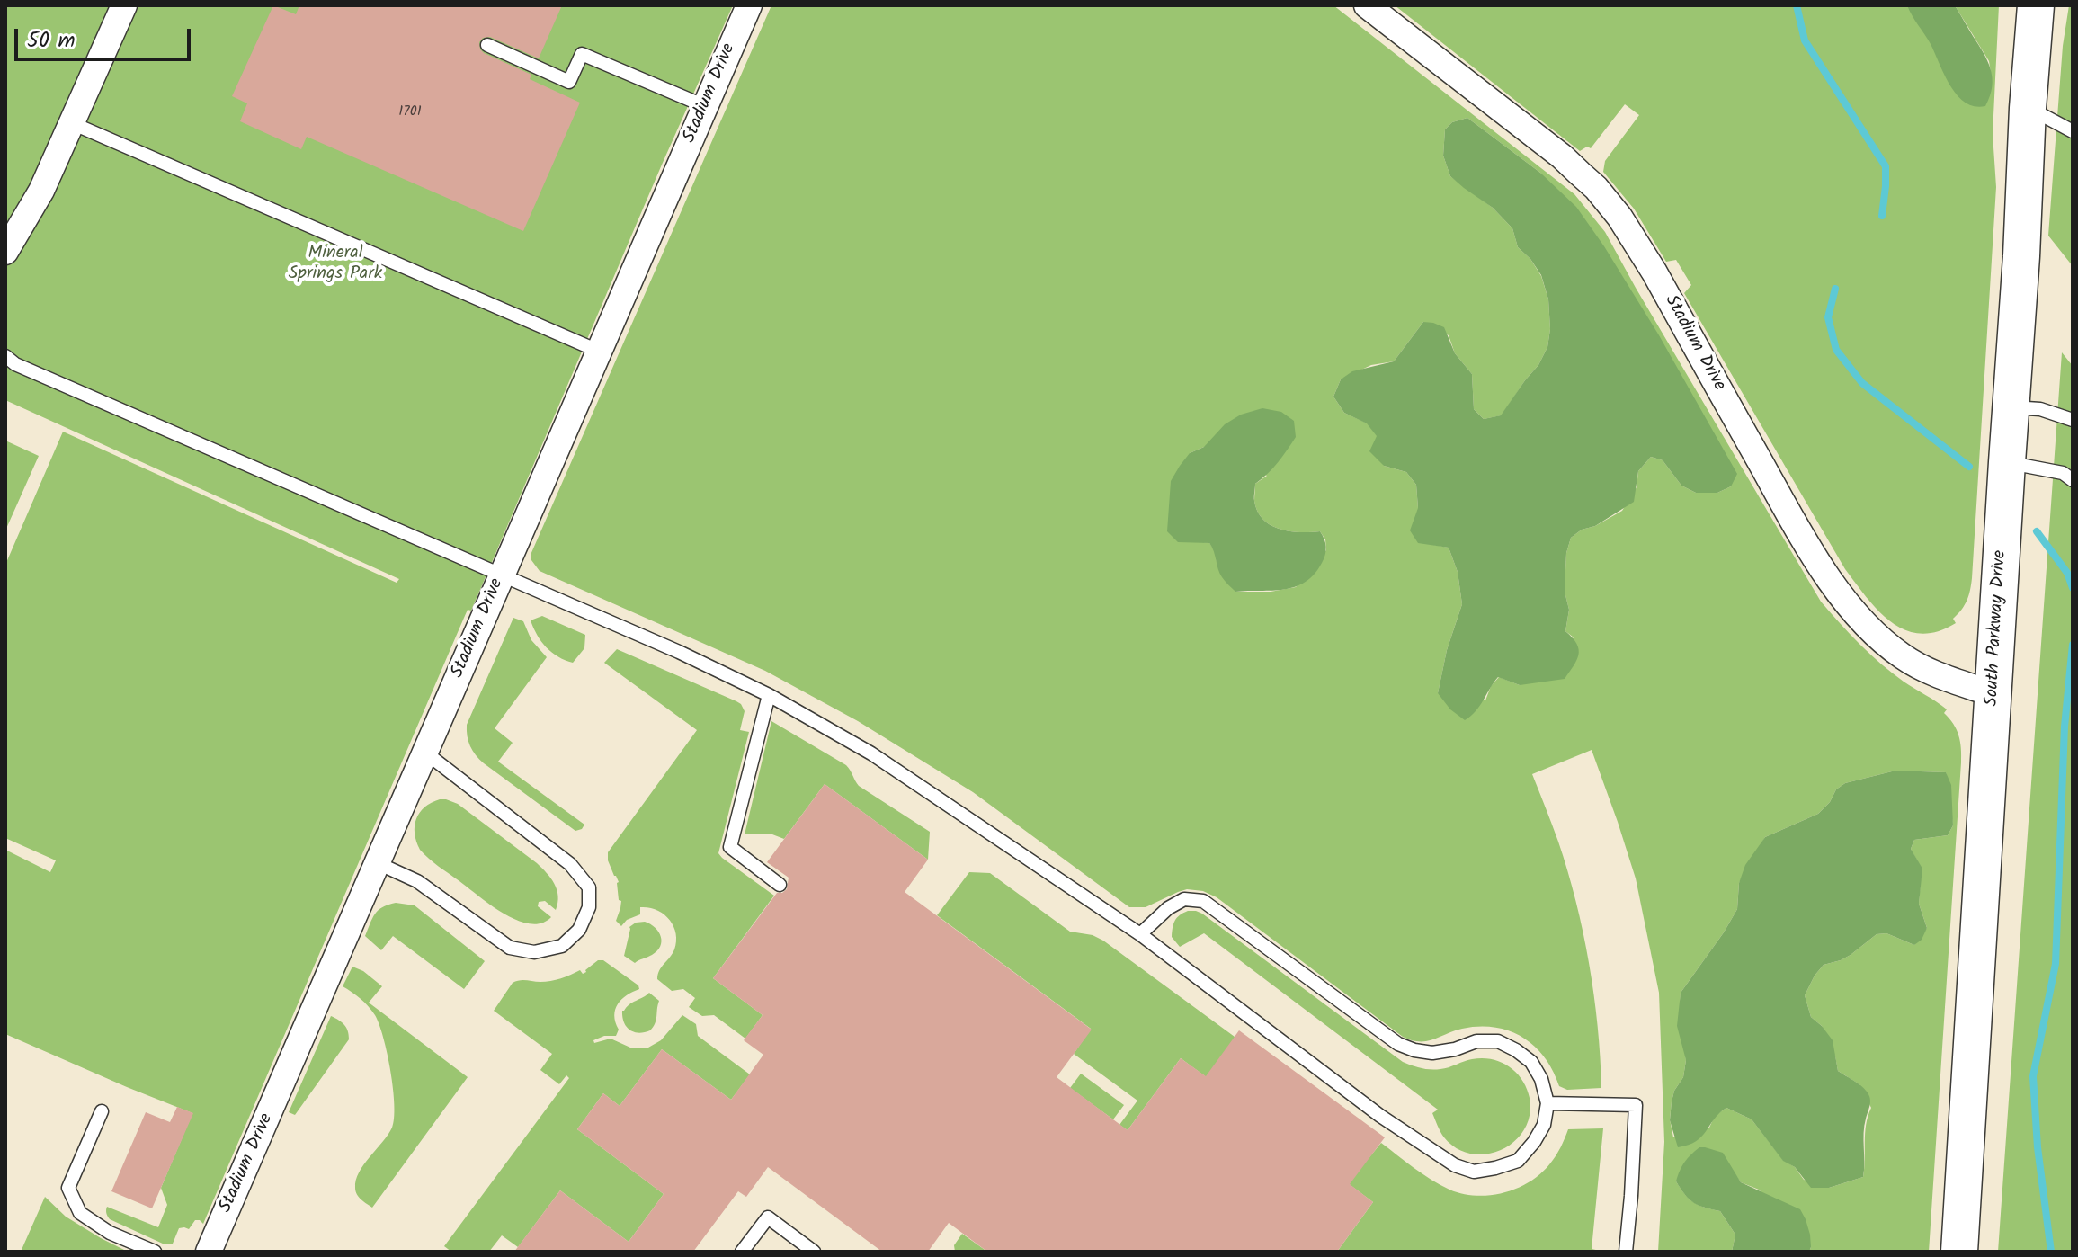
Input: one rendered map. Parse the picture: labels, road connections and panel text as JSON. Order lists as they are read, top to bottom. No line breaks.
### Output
{"streets":{"main road":["South Parkway Drive"],"street":["Stadium Drive"]},"crossings":[["Stadium Drive","South Parkway Drive"]],"parks":["Mineral Springs Park"],"house_numbers":["1701"],"scale_bar":"50 m"}
